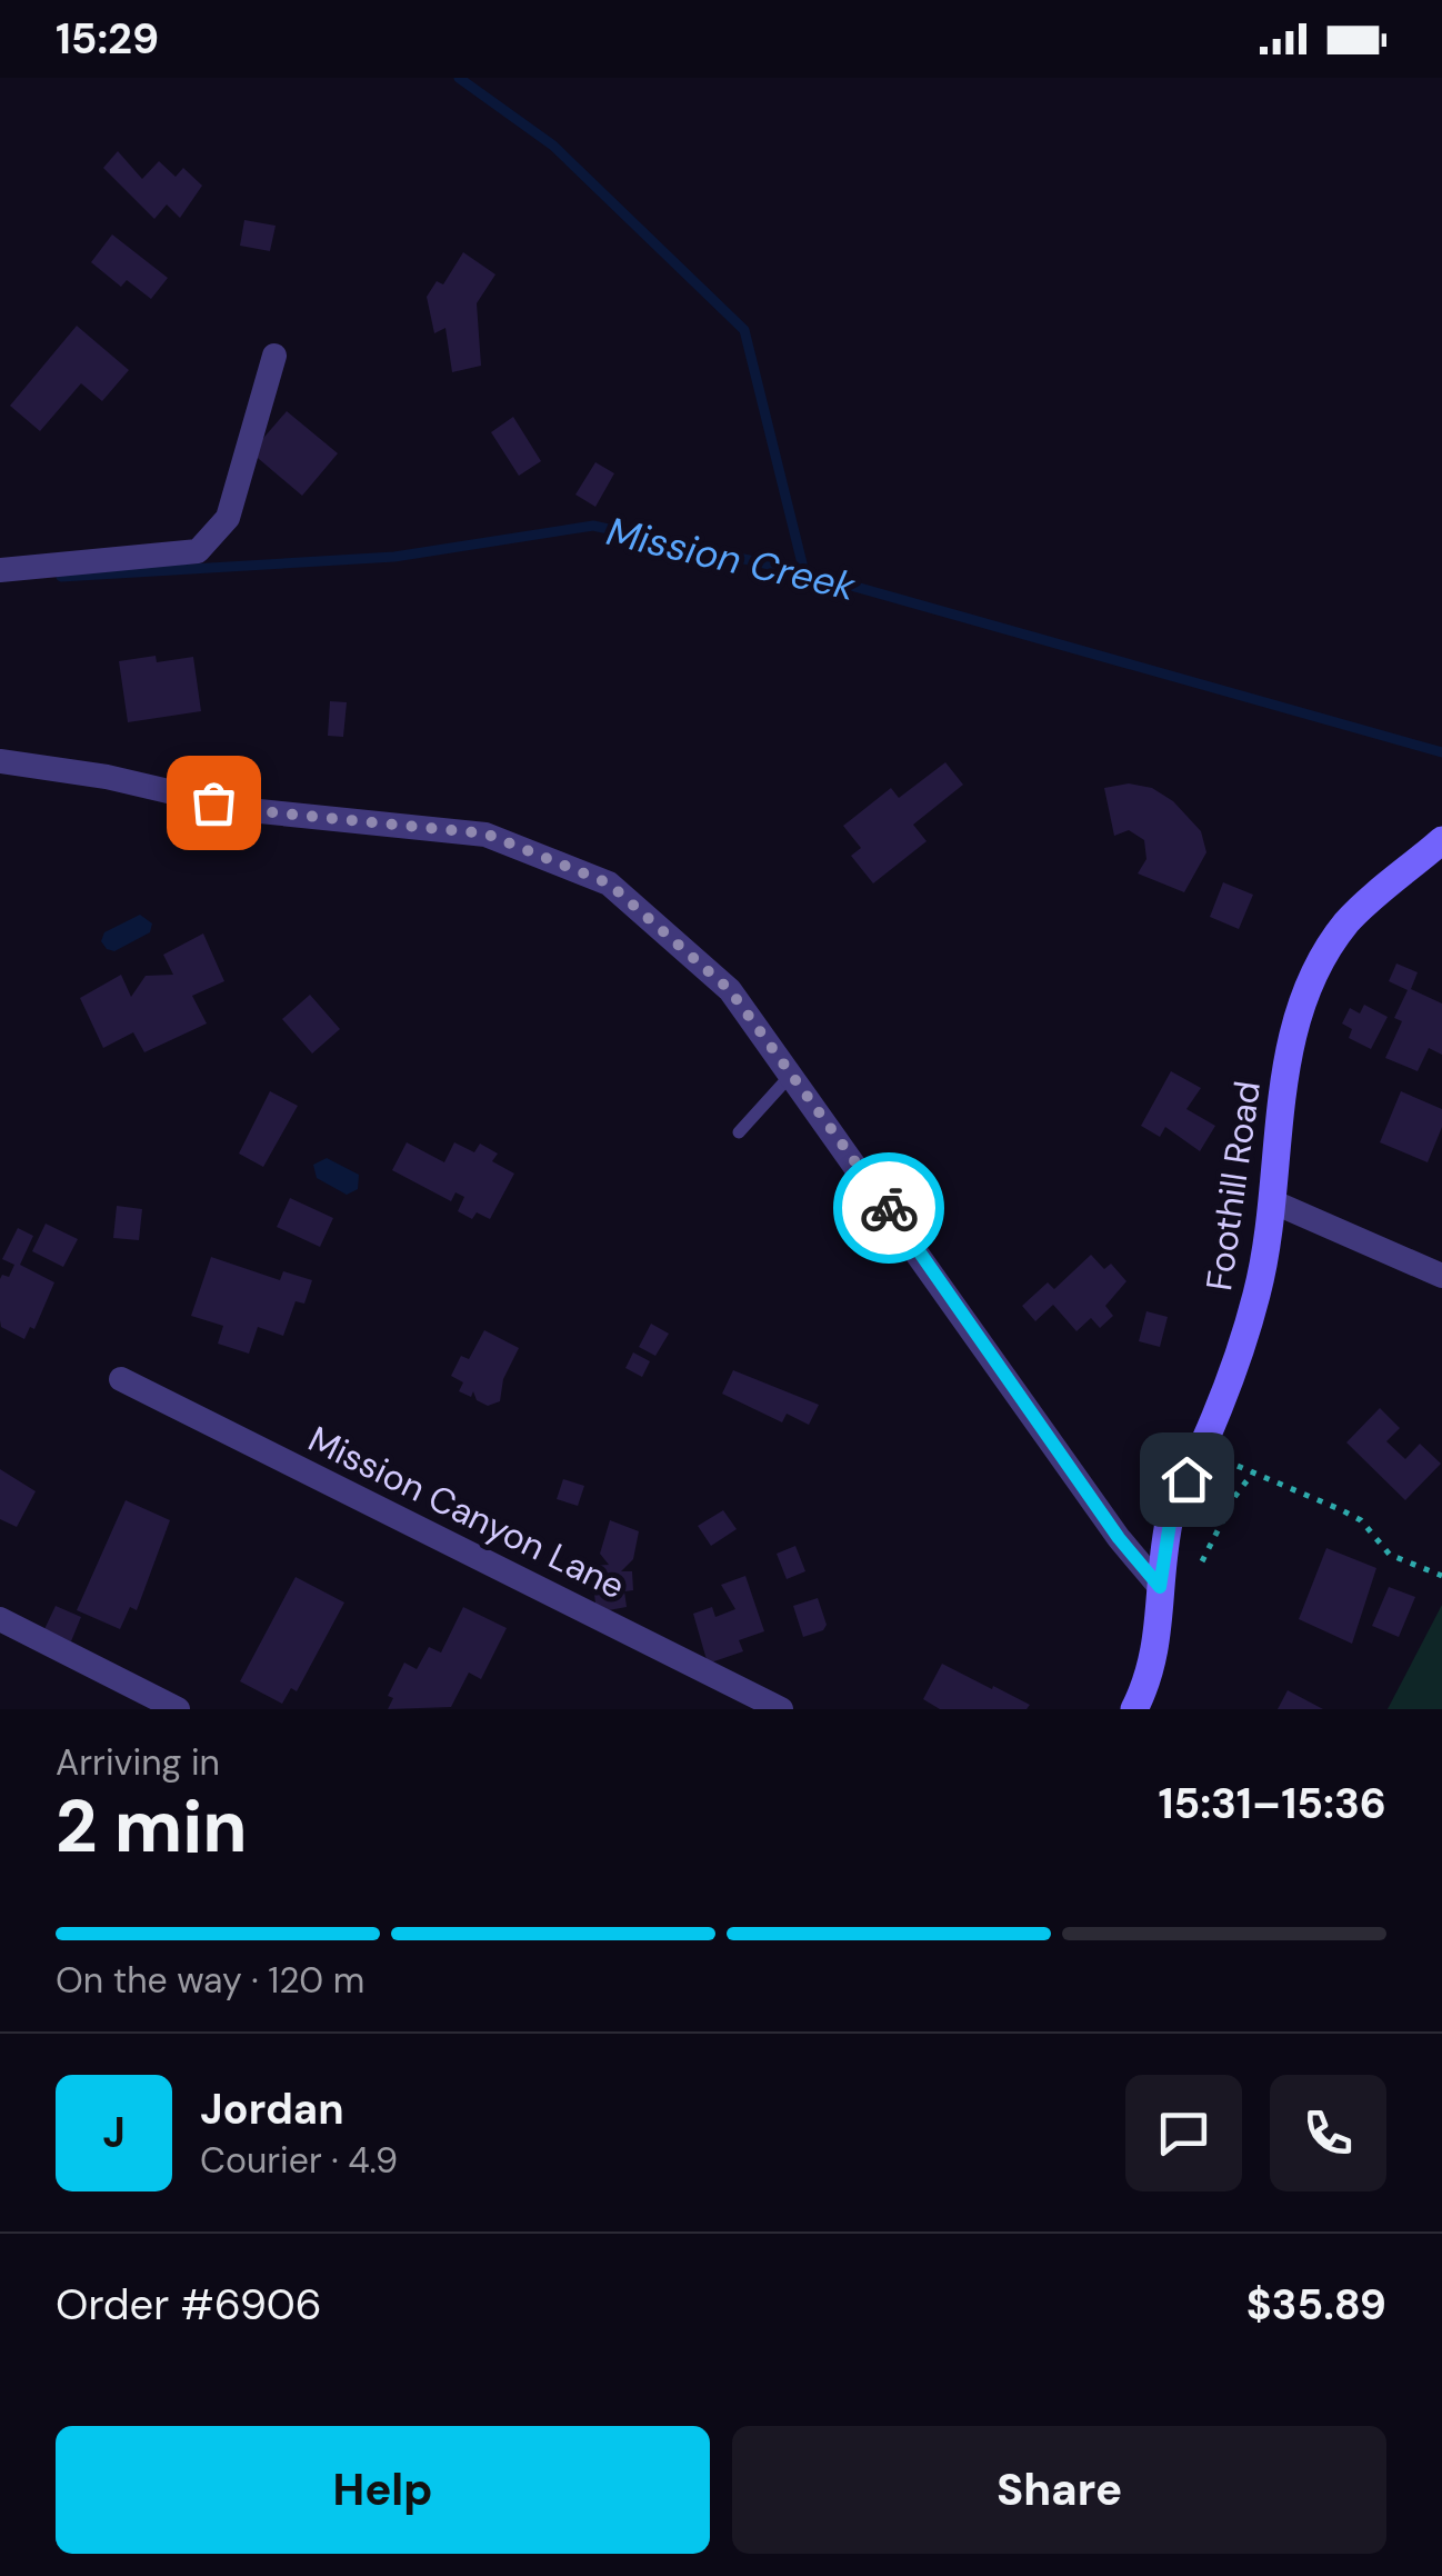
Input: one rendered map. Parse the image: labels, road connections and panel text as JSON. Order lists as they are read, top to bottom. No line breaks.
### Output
{"streets":{"main road":["Foothill Road"],"street":["Mission Canyon Lane"]},"water":["Mission Creek"],"page":{"status":"15:29","heading":["2 min","Arriving in","15:31–15:36"],"panel":["Jordan","Courier · 4.9","Order #6906","$35.89"],"bar":"On the way · 120 m","round":"J","buttons":["Help","Share"]}}
